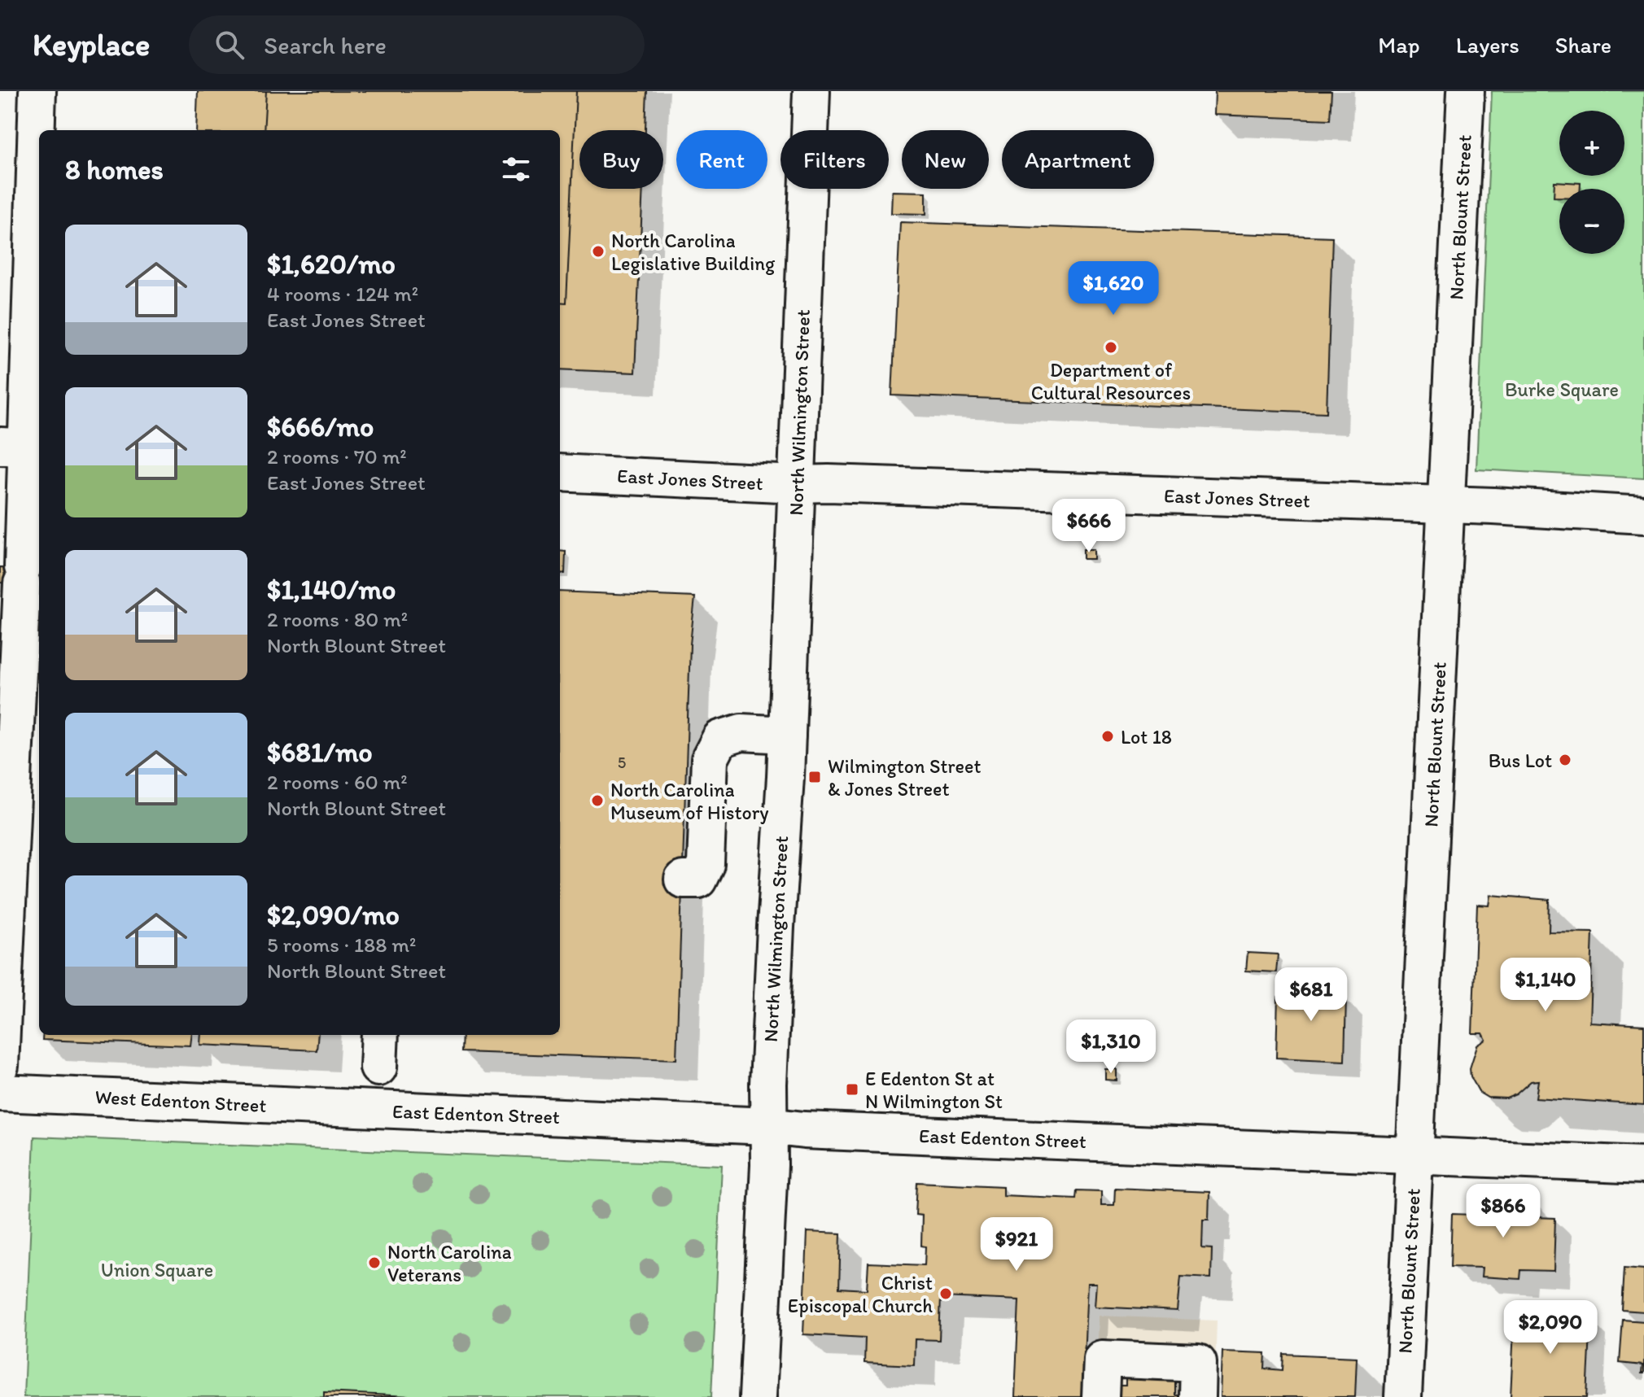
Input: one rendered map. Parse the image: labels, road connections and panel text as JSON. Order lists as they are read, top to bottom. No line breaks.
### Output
{"streets":{"main road":["North Blount Street","North Wilmington Street","East Jones Street","West Edenton Street","East Edenton Street"]},"crossings":[["North Blount Street","East Jones Street"],["North Blount Street","East Edenton Street"],["North Wilmington Street","East Jones Street"],["North Wilmington Street","East Edenton Street"],["West Edenton Street","East Edenton Street"]],"parks":["Burke Square","Union Square"],"places":{"other":["North Carolina Legislative Building","Department of Cultural Resources","Lot 18","Bus Lot","North Carolina Museum of History","North Carolina Veterans","Christ Episcopal Church"],"transit":["Wilmington Street & Jones Street","E Edenton St at N Wilmington St"]},"house_numbers":["5"],"page":{"header":"Keyplace","search":"Search here","nav":["Map","Layers","Share"],"map_buttons":["+","−"],"chip":["Buy","Rent","Filters","New","Apartment"],"heading":"8 homes","list":[{"name":"$1,620/mo","note":"4 rooms · 124 m² · East Jones Street"},{"name":"$666/mo","note":"2 rooms · 70 m² · East Jones Street"},{"name":"$1,140/mo","note":"2 rooms · 80 m² · North Blount Street"},{"name":"$681/mo","note":"2 rooms · 60 m² · North Blount Street"},{"name":"$2,090/mo","note":"5 rooms · 188 m² · North Blount Street"}],"price":["$1,620","$666","$1,140","$681","$1,310","$866","$921","$2,090"]}}
